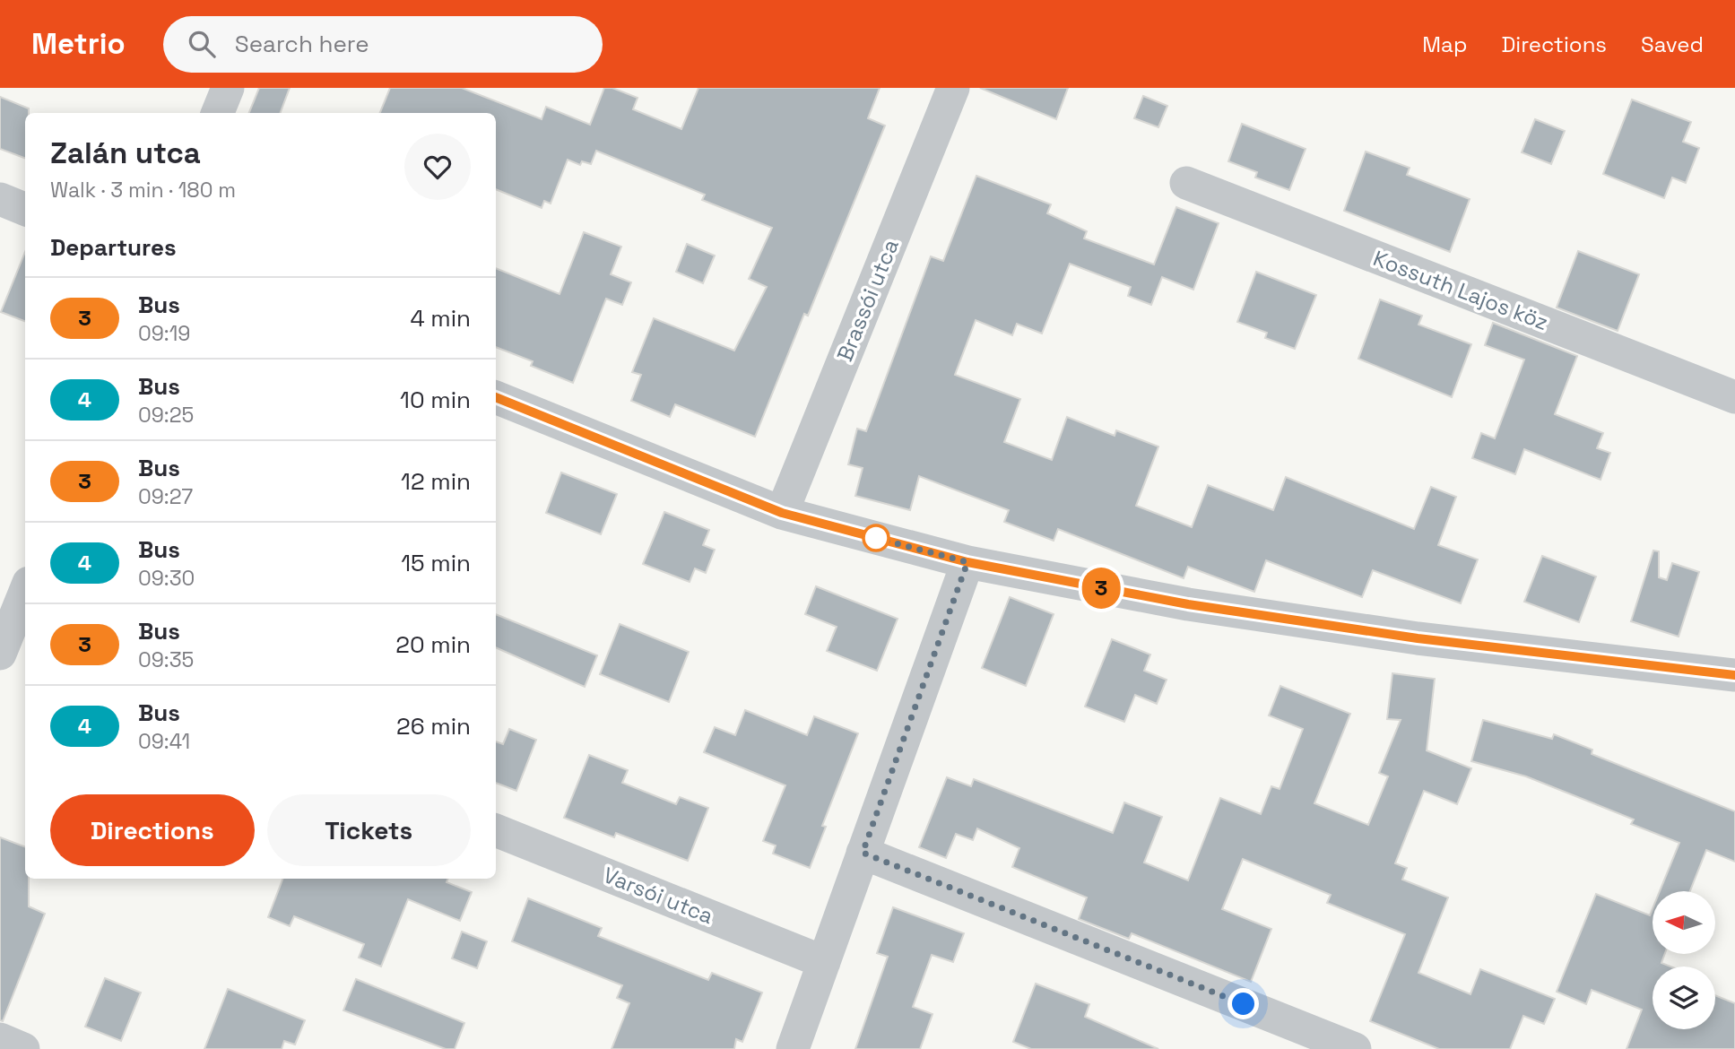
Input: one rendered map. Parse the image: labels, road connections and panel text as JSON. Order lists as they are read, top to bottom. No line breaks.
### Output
{"streets":{"street":["Kossuth Lajos köz","Brassói utca","Varsói utca"]},"lines":["bus line 3"],"north":"left","page":{"header":"Metrio","search":"Search here","nav":["Map","Directions","Saved"],"on_map":"3","heading":[["Zalán utca","Walk · 3 min · 180 m"],"Departures"],"list":[{"mark":"3","name":"Bus","note":"09:19","value":"4 min"},{"mark":"4","name":"Bus","note":"09:25","value":"10 min"},{"mark":"3","name":"Bus","note":"09:27","value":"12 min"},{"mark":"4","name":"Bus","note":"09:30","value":"15 min"},{"mark":"3","name":"Bus","note":"09:35","value":"20 min"},{"mark":"4","name":"Bus","note":"09:41","value":"26 min"}],"buttons":["Directions","Tickets"]}}
